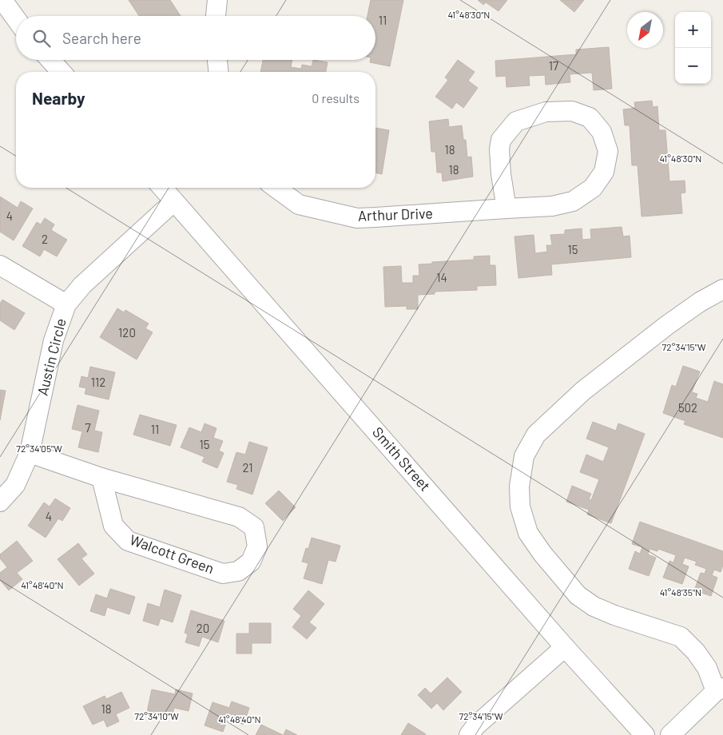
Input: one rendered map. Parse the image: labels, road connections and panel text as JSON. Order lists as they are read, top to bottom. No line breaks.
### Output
{"streets":{"street":["Arthur Drive","Austin Circle","Smith Street","Walcott Green"]},"crossings":[["Austin Circle","Smith Street"],["Austin Circle","Walcott Green"]],"house_numbers":["11","17","18","18","4","2","15","14","120","112","502","7","11","15","21","4","20","18"],"north":"bottom left","page":{"map_buttons":["+","−"],"search":"Search here","heading":["Nearby","0 results"]},"coordinates":["41°48'30\"N","72°34'15\"W","72°34'05\"W","41°48'40\"N","41°48'35\"N","72°34'10\"W"]}
